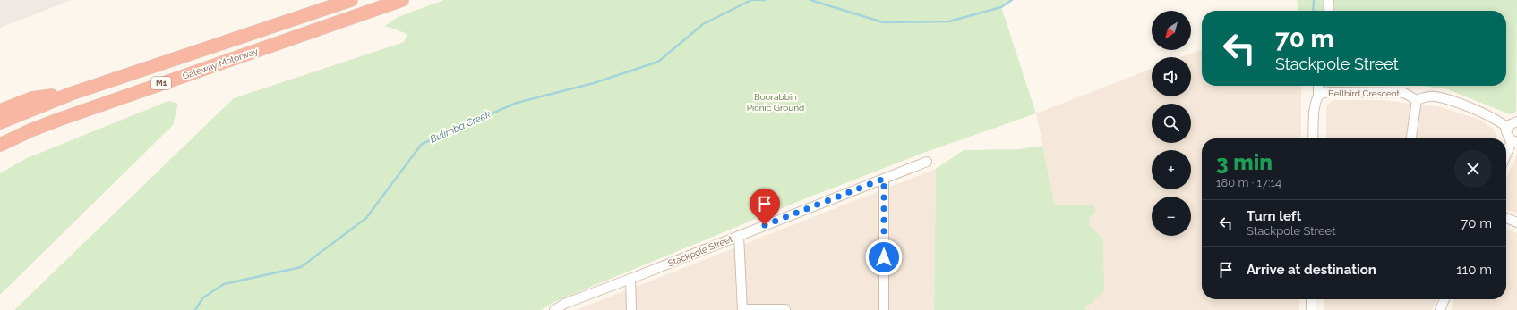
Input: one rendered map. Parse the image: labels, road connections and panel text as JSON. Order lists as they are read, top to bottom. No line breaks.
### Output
{"streets":{"highway":["Gateway Motorway","M1"],"street":["Bellbird Crescent","Stackpole Street"]},"water":["Bulimba Creek"],"parks":["Boorabbin Picnic Ground"],"north":"bottom left","page":{"map_buttons":["+","−"],"turn":["70 m","Stackpole Street"],"heading":["3 min","180 m · 17:14"],"list":[{"name":"Turn left","note":"Stackpole Street","value":"70 m"},{"name":"Arrive at destination","value":"110 m"}]}}
